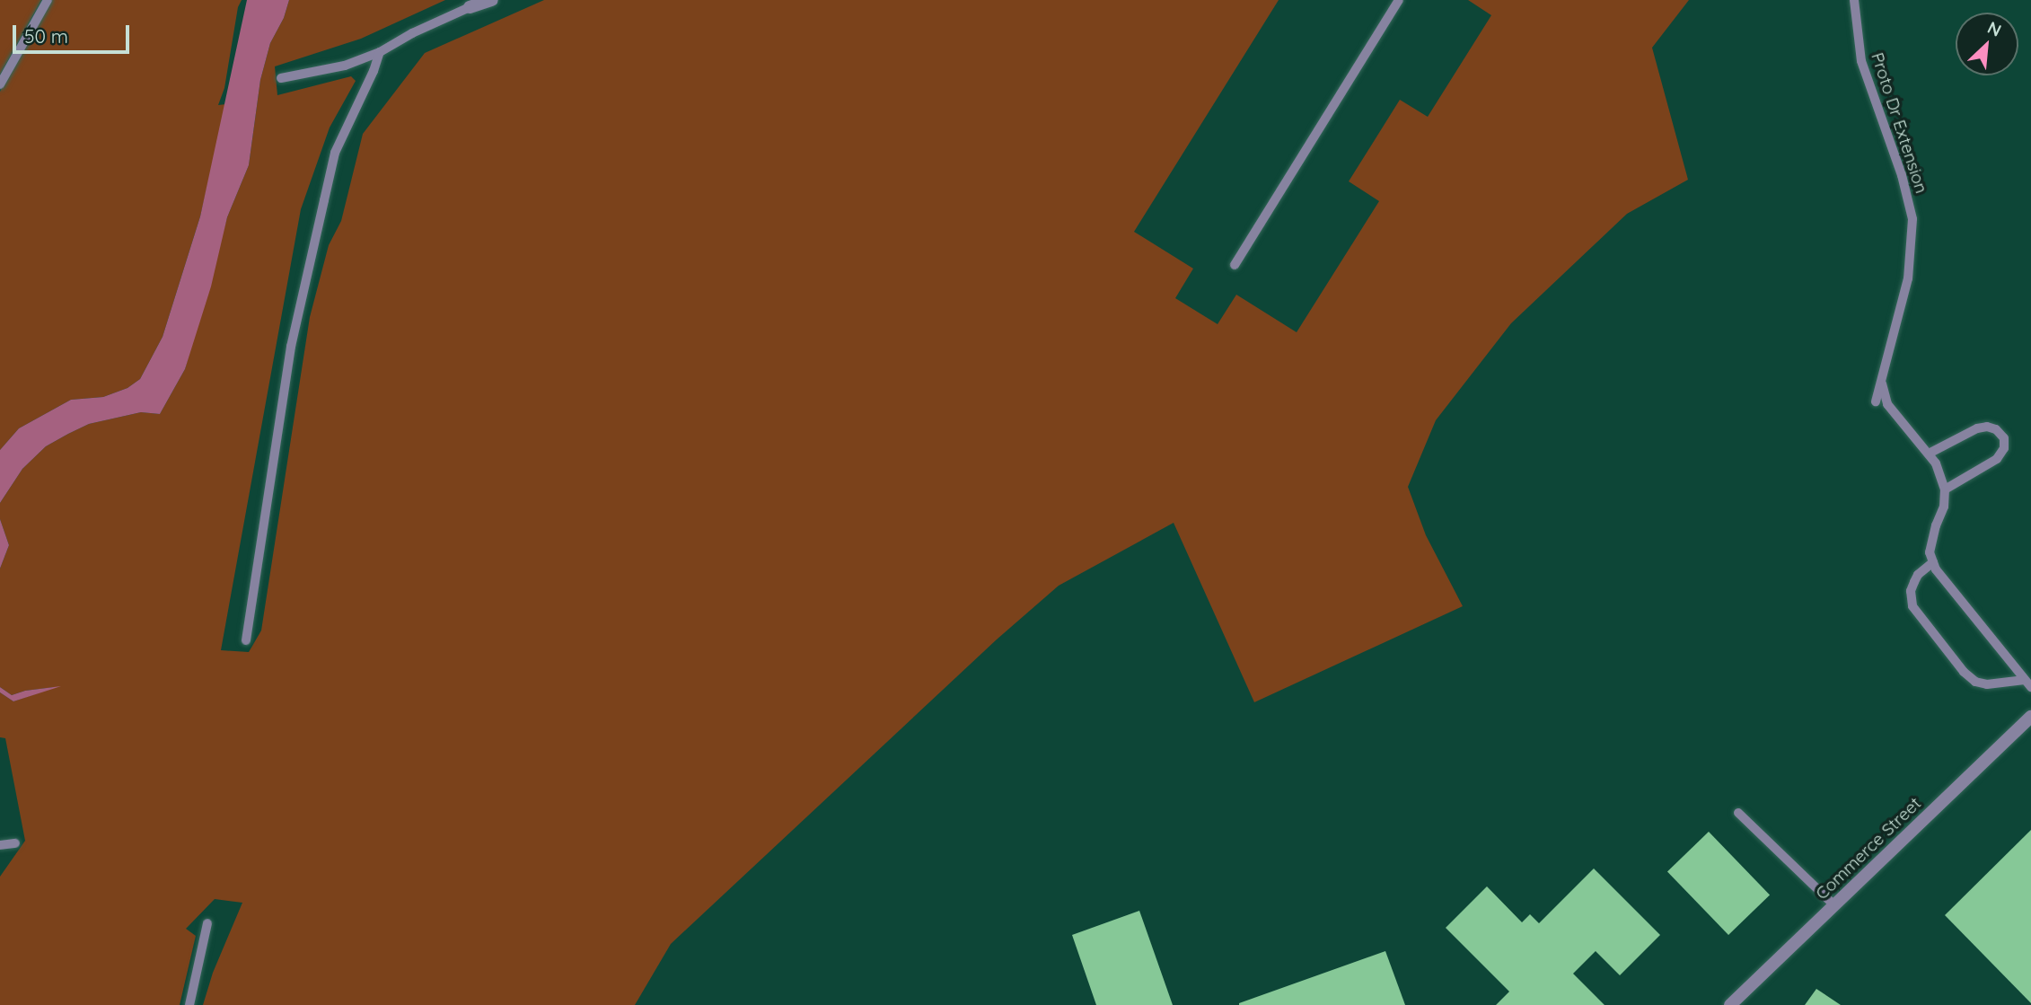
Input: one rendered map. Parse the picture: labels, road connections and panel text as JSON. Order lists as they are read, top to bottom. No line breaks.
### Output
{"streets":{"street":["Commerce Street"],"lane":["Proto Dr Extension"]},"scale_bar":"50 m","north":"top right"}
